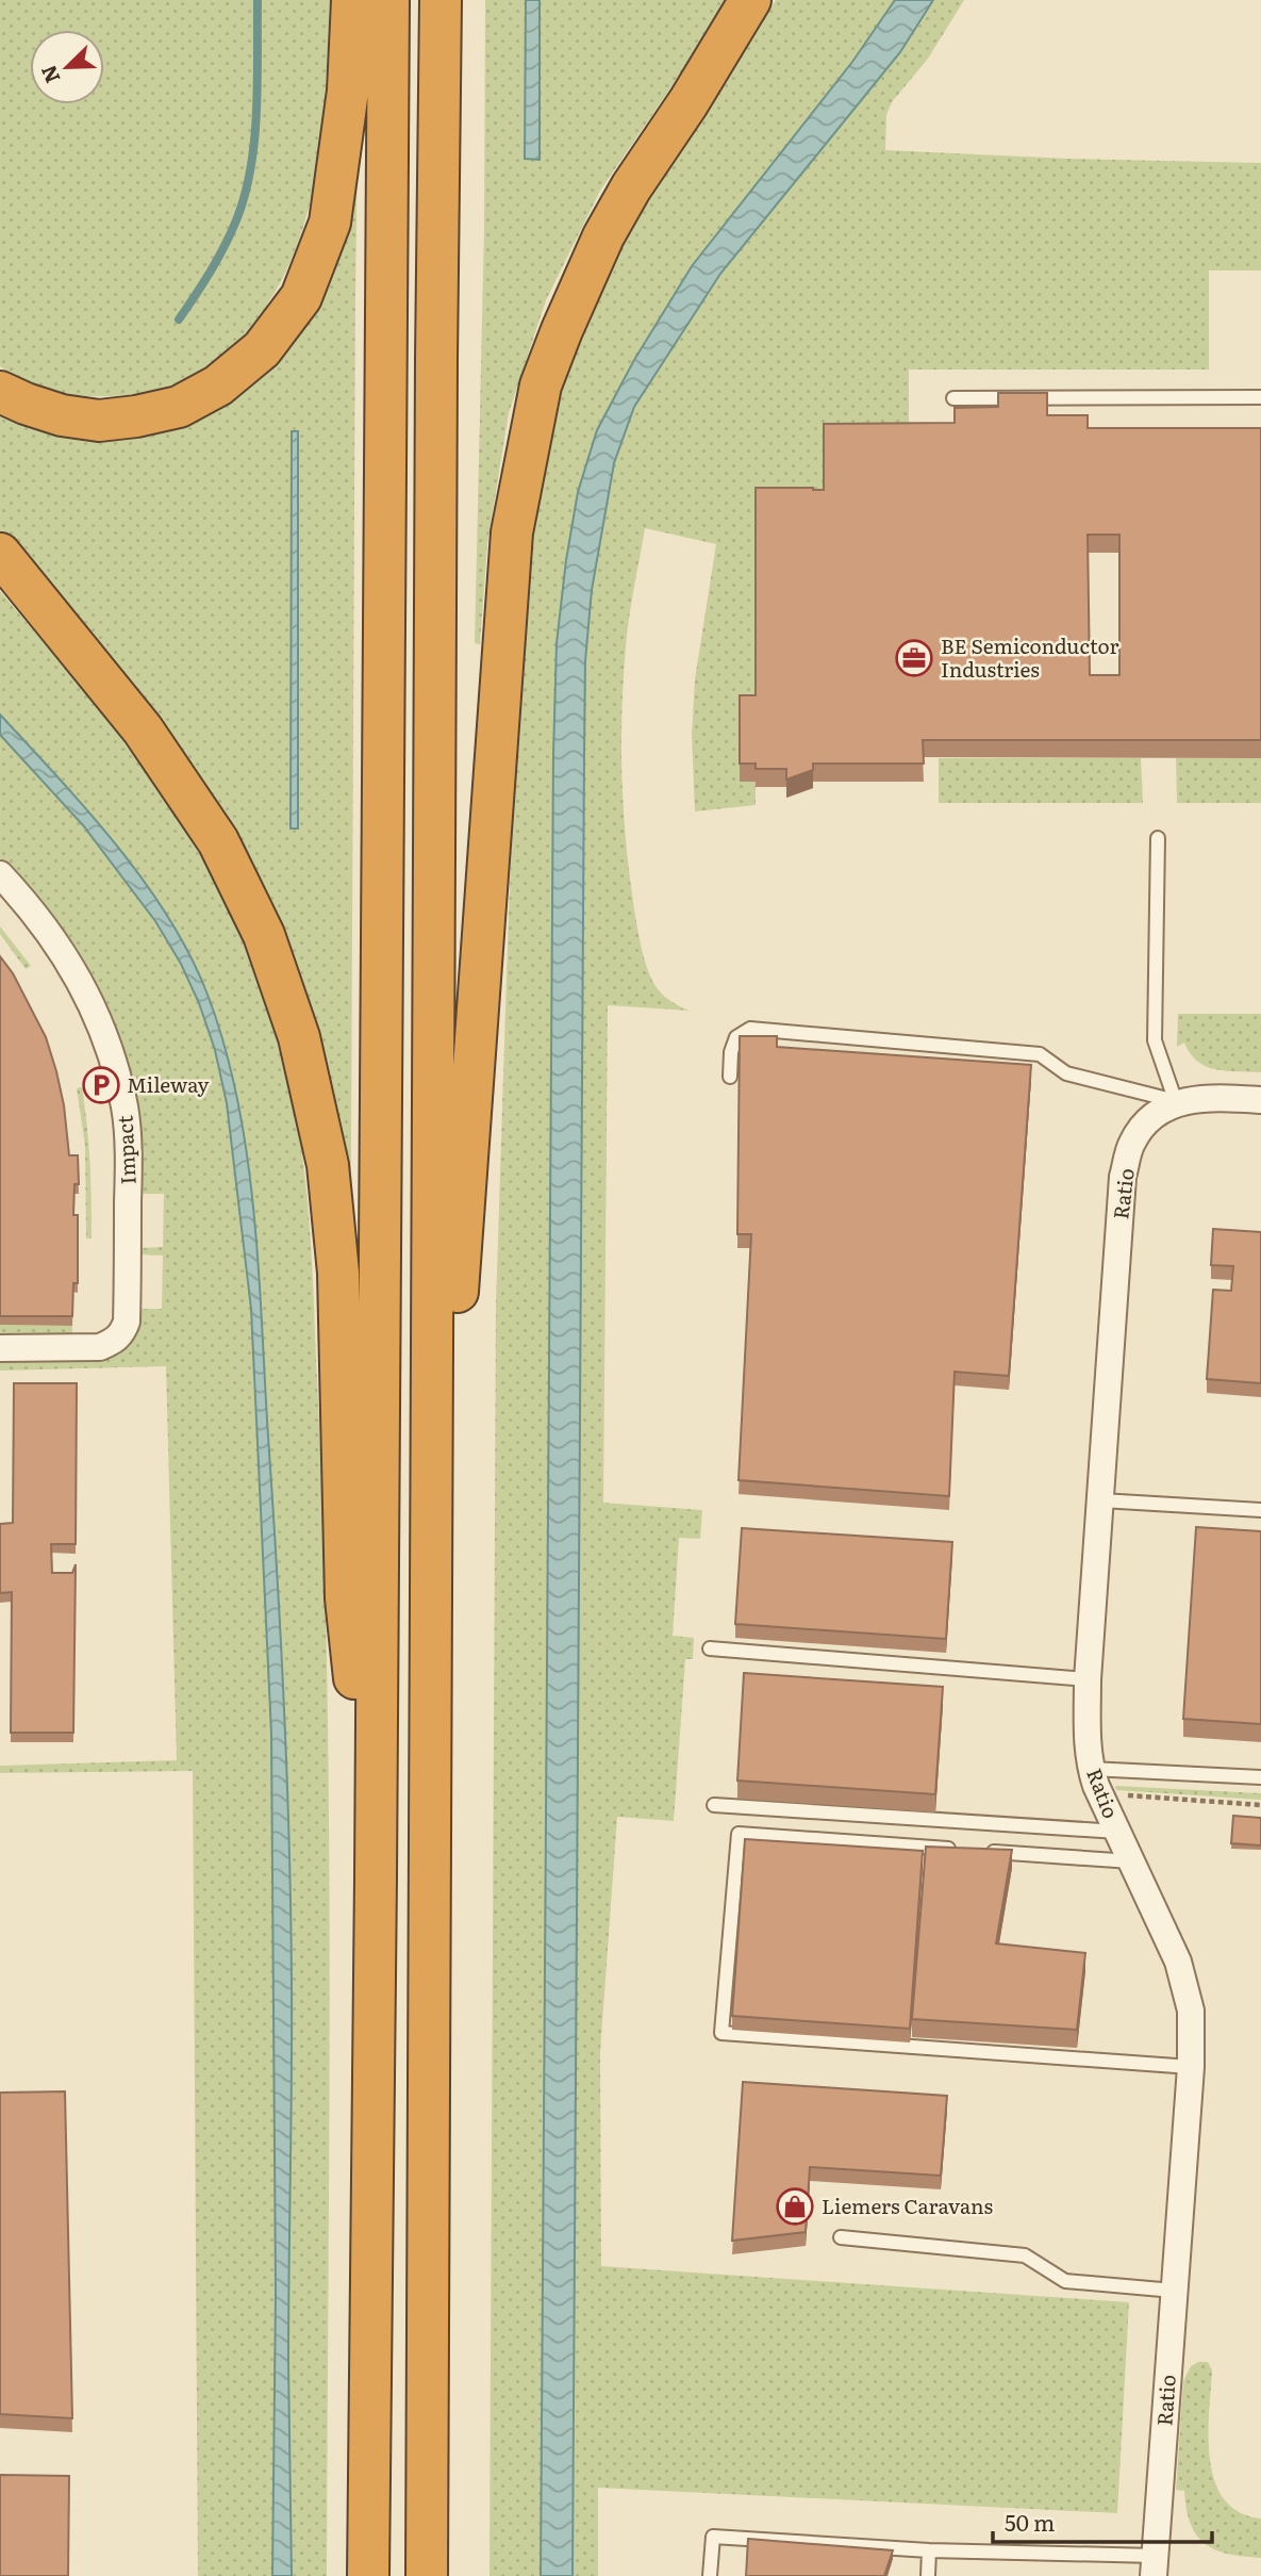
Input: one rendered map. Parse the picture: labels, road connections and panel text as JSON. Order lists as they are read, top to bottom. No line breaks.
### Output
{"streets":{"street":["Impact","Ratio"]},"places":{"office":["BE Semiconductor Industries"],"parking":["Mileway"],"shop":["Liemers Caravans"]},"scale_bar":"50 m","north":"bottom left"}
